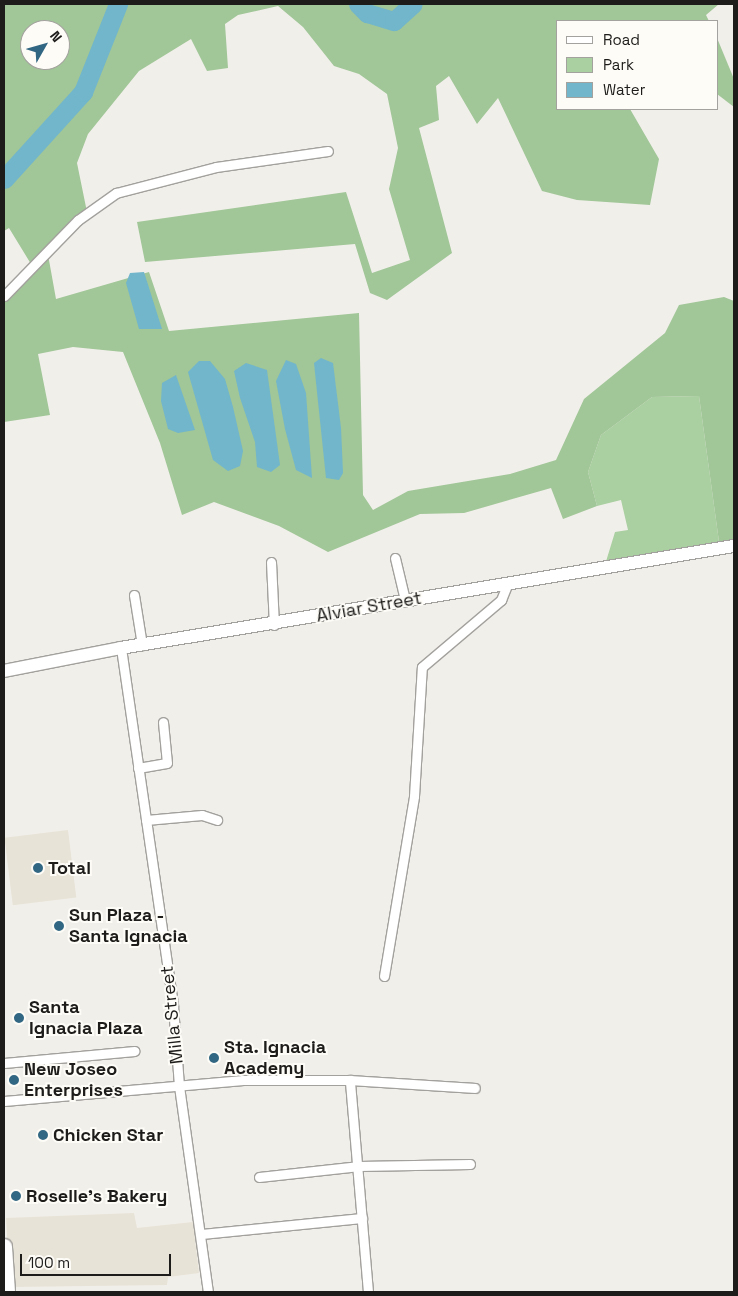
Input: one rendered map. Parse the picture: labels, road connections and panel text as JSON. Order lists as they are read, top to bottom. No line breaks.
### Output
{"streets":{"street":["Alviar Street","Milla Street"]},"crossings":[["Alviar Street","Milla Street"]],"places":["Total","Sun Plaza - Santa Ignacia","Santa Ignacia Plaza","Sta. Ignacia Academy","New Joseo Enterprises","Chicken Star","Roselle's Bakery"],"legend":["Road","Park","Water"],"scale_bar":"100 m","north":"top right"}
